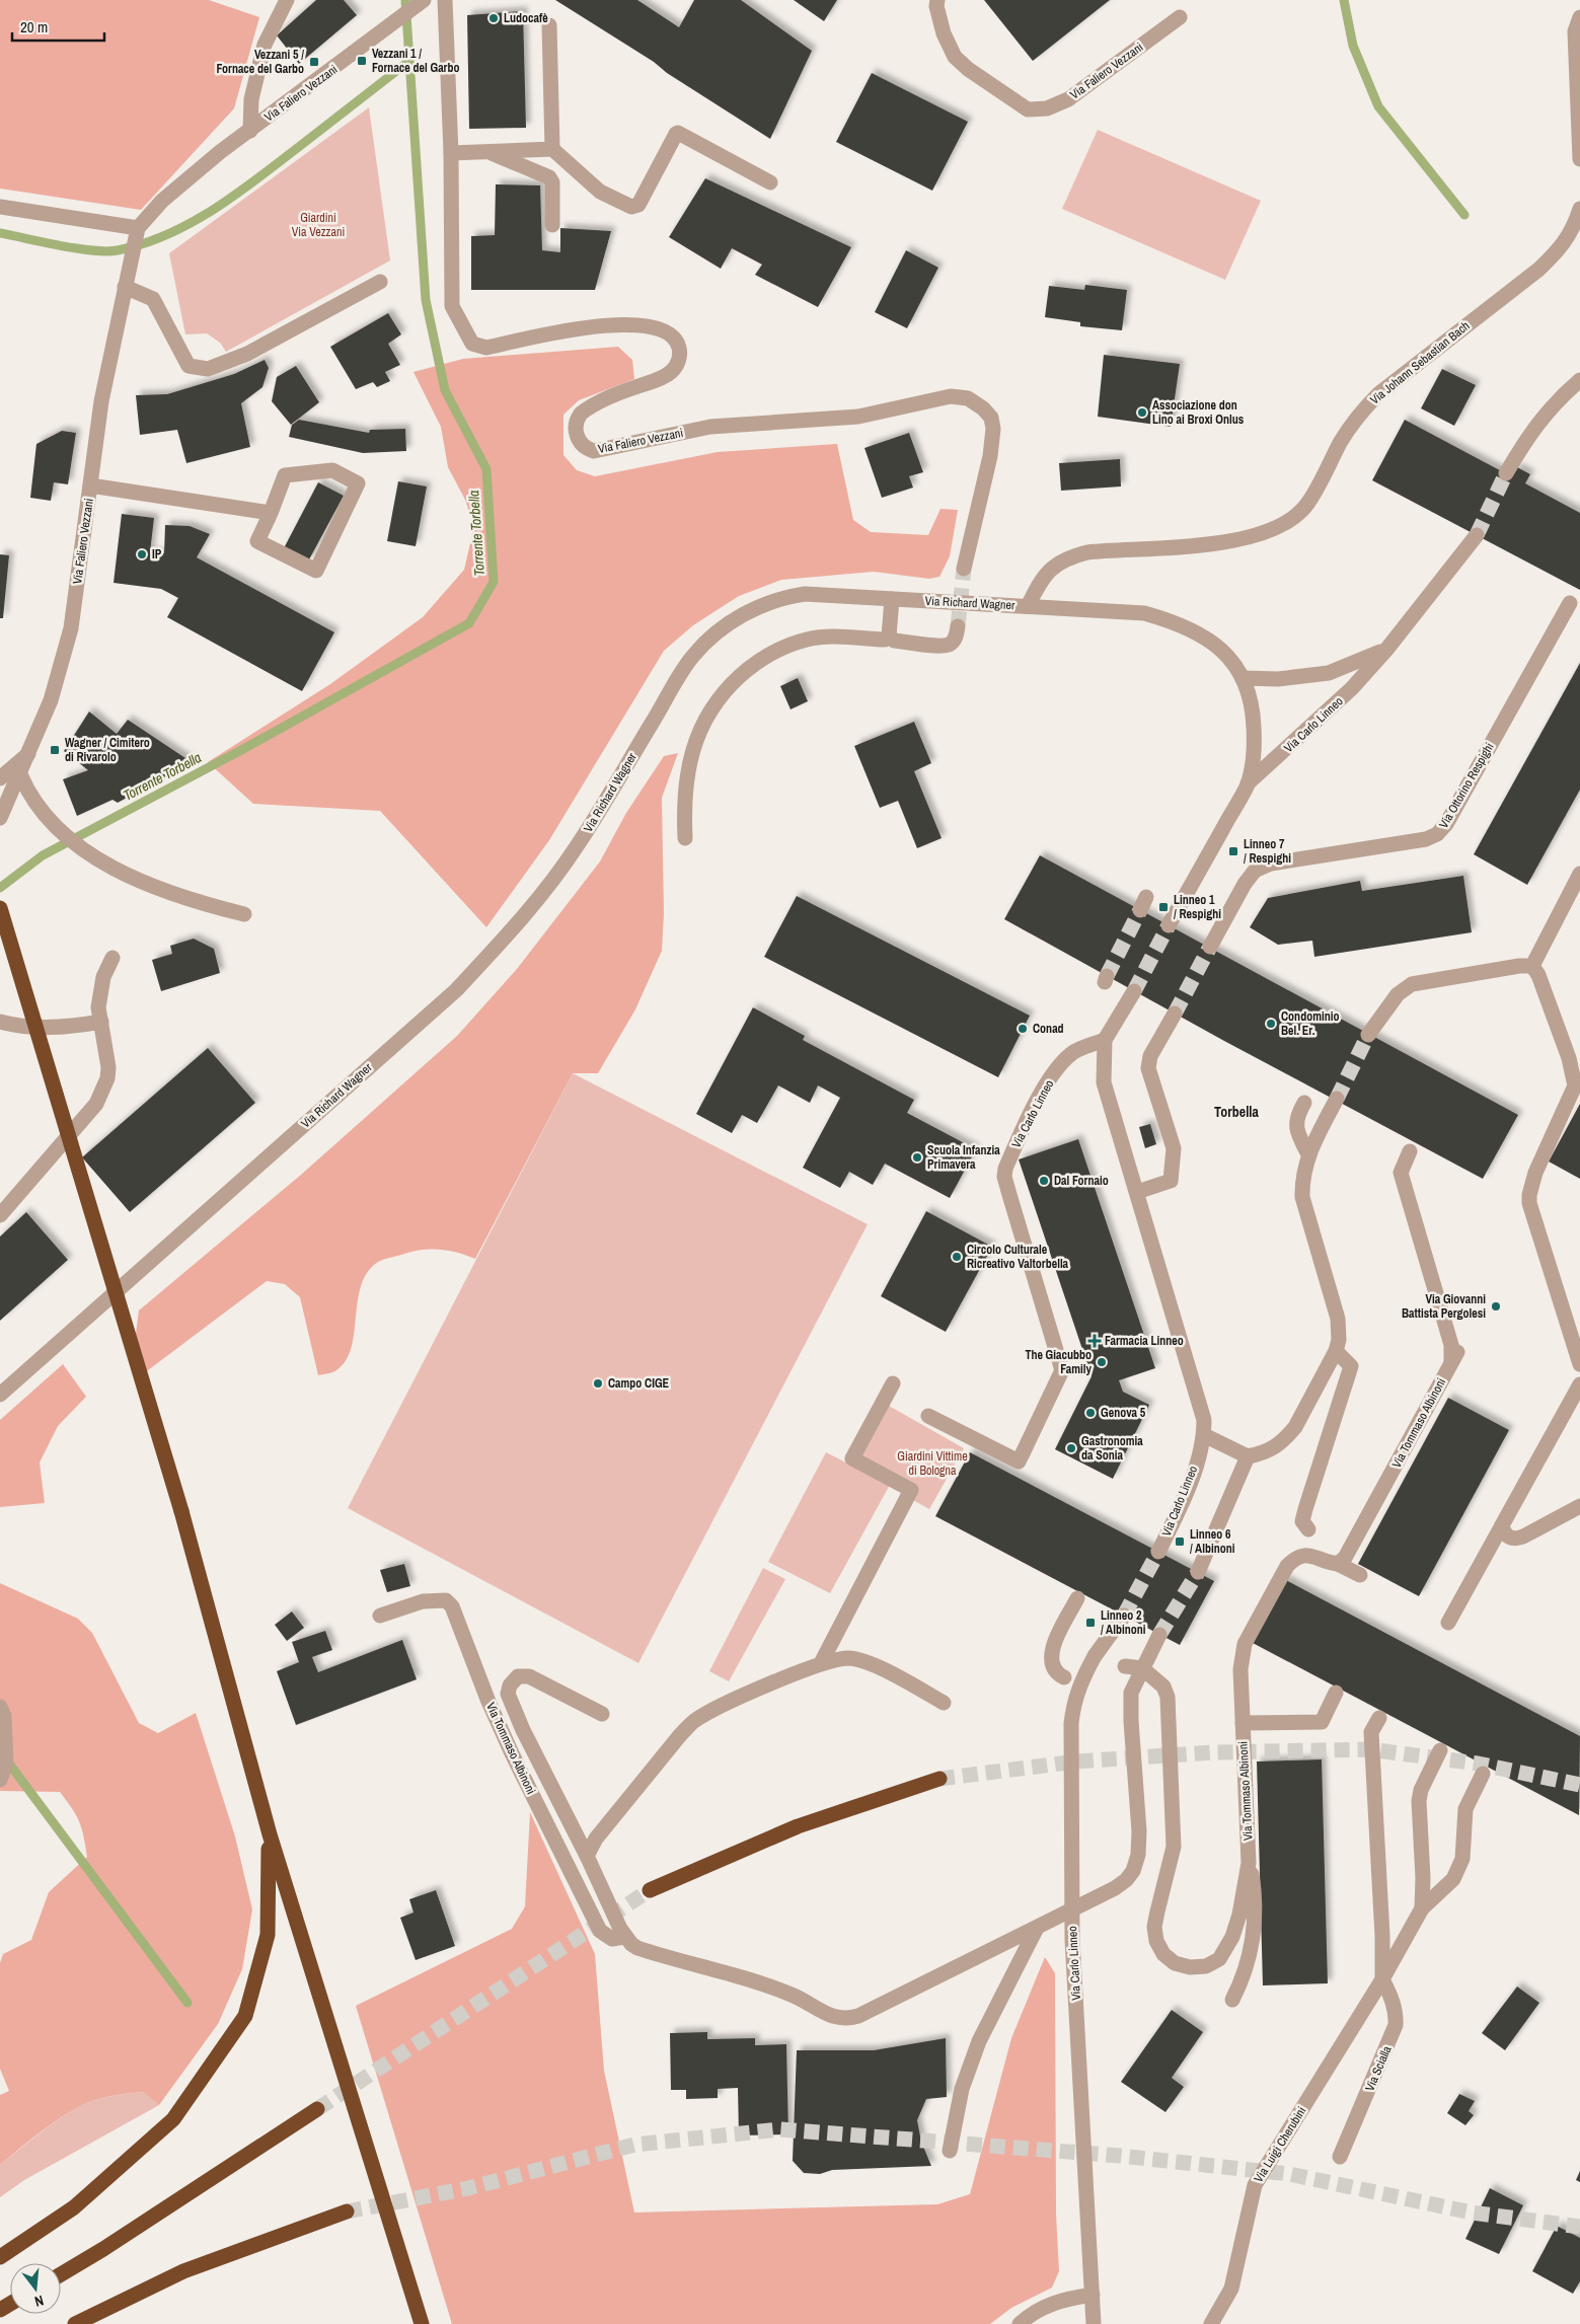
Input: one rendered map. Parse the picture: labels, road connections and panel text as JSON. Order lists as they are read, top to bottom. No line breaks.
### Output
{"streets":{"street":["Via Faliero Vezzani","Via Johann Sebastian Bach","Via Richard Wagner","Via Carlo Linneo","Via Ottorino Respighi","Via Tommaso Albinoni","Via Scialla","Via Luigi Cherubini"]},"crossings":[["Via Johann Sebastian Bach","Via Richard Wagner"],["Via Richard Wagner","Via Carlo Linneo"],["Via Scialla","Via Luigi Cherubini"]],"districts":["Torbella"],"water":["Torrente Torbella"],"parks":["Giardini Via Vezzani","Giardini Vittime di Bologna"],"places":{"other":["Ludocafè","Associazione don Lino ai Broxi Onlus","IP","Condominio Bel. Er.","Conad","Scuola Infanzia Primavera","Dal Fornaio","Circolo Culturale Ricreativo Valtorbella","Via Giovanni Battista Pergolesi","The Giacubbo Family","Campo CIGE","Genova 5","Gastronomia da Sonia"],"transit":["Vezzani 1 / Fornace del Garbo","Vezzani 5 / Fornace del Garbo","Wagner / Cimitero di Rivarolo","Linneo 7 / Respighi","Linneo 1 / Respighi","Linneo 6 / Albinoni","Linneo 2 / Albinoni"],"health":["Farmacia Linneo"]},"scale_bar":"20 m","north":"bottom"}
